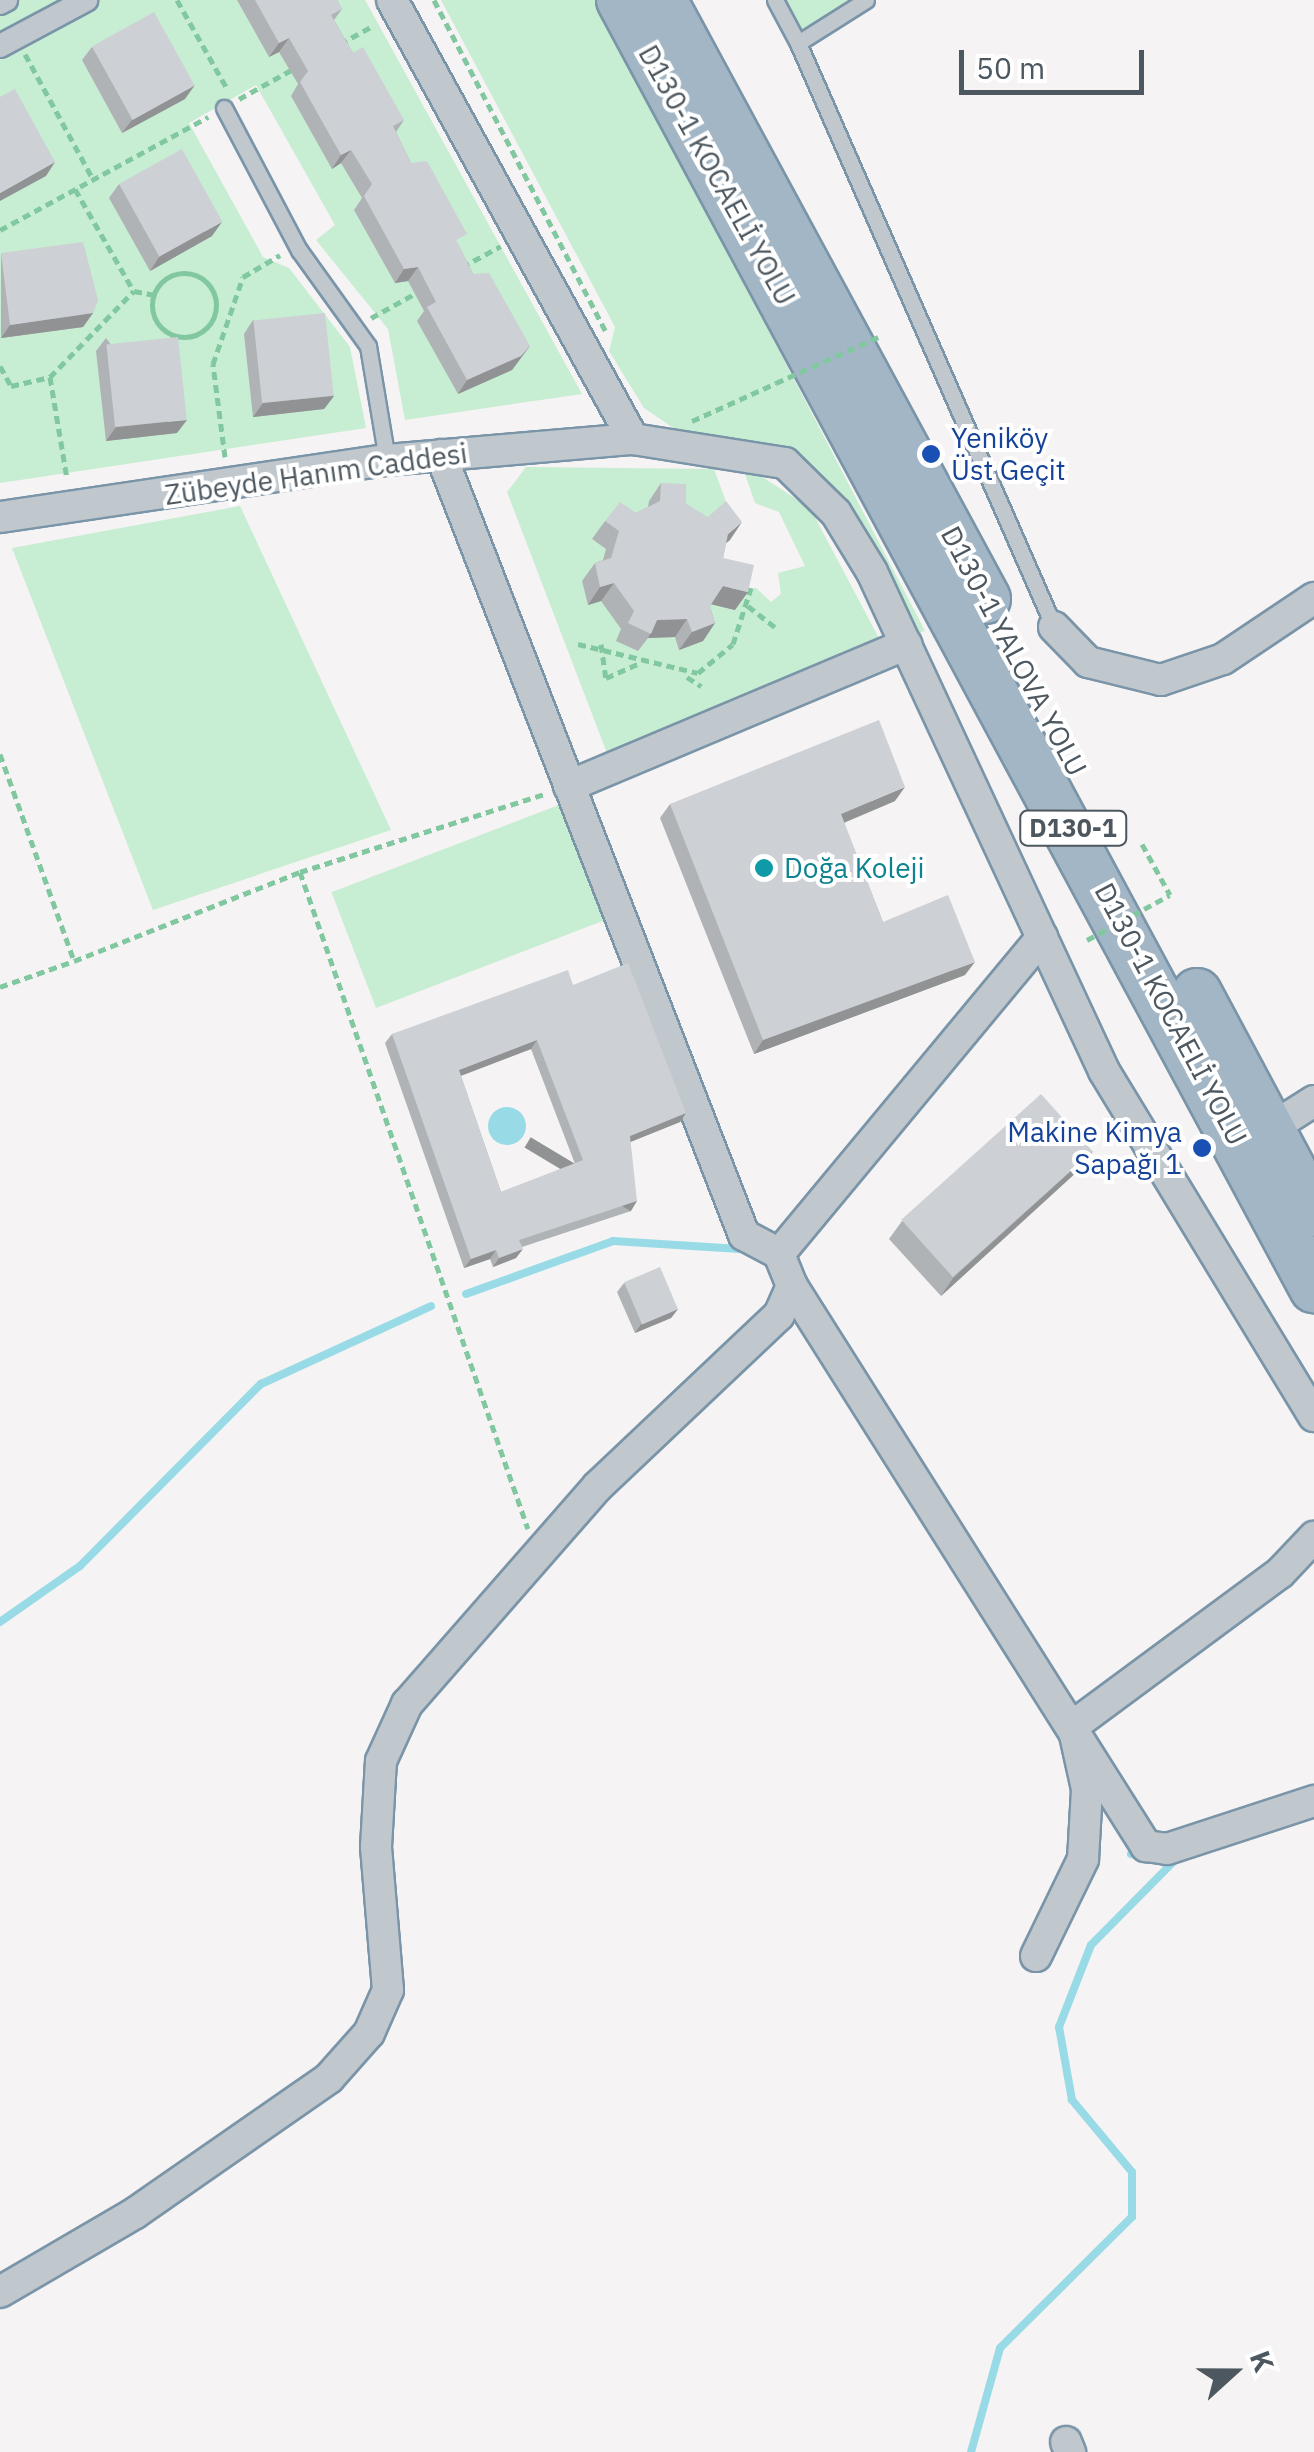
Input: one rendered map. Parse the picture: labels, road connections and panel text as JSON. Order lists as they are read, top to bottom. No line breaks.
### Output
{"streets":{"highway":["D130-1 KOCAELİ YOLU","D130-1 YALOVA YOLU","D130-1"],"street":["Zübeyde Hanım Caddesi"]},"crossings":[["D130-1 KOCAELİ YOLU","D130-1 YALOVA YOLU"]],"places":["Yeniköy Üst Geçit","Doğa Koleji","Makine Kimya Sapağı 1"],"scale_bar":"50 m","north":"right"}
